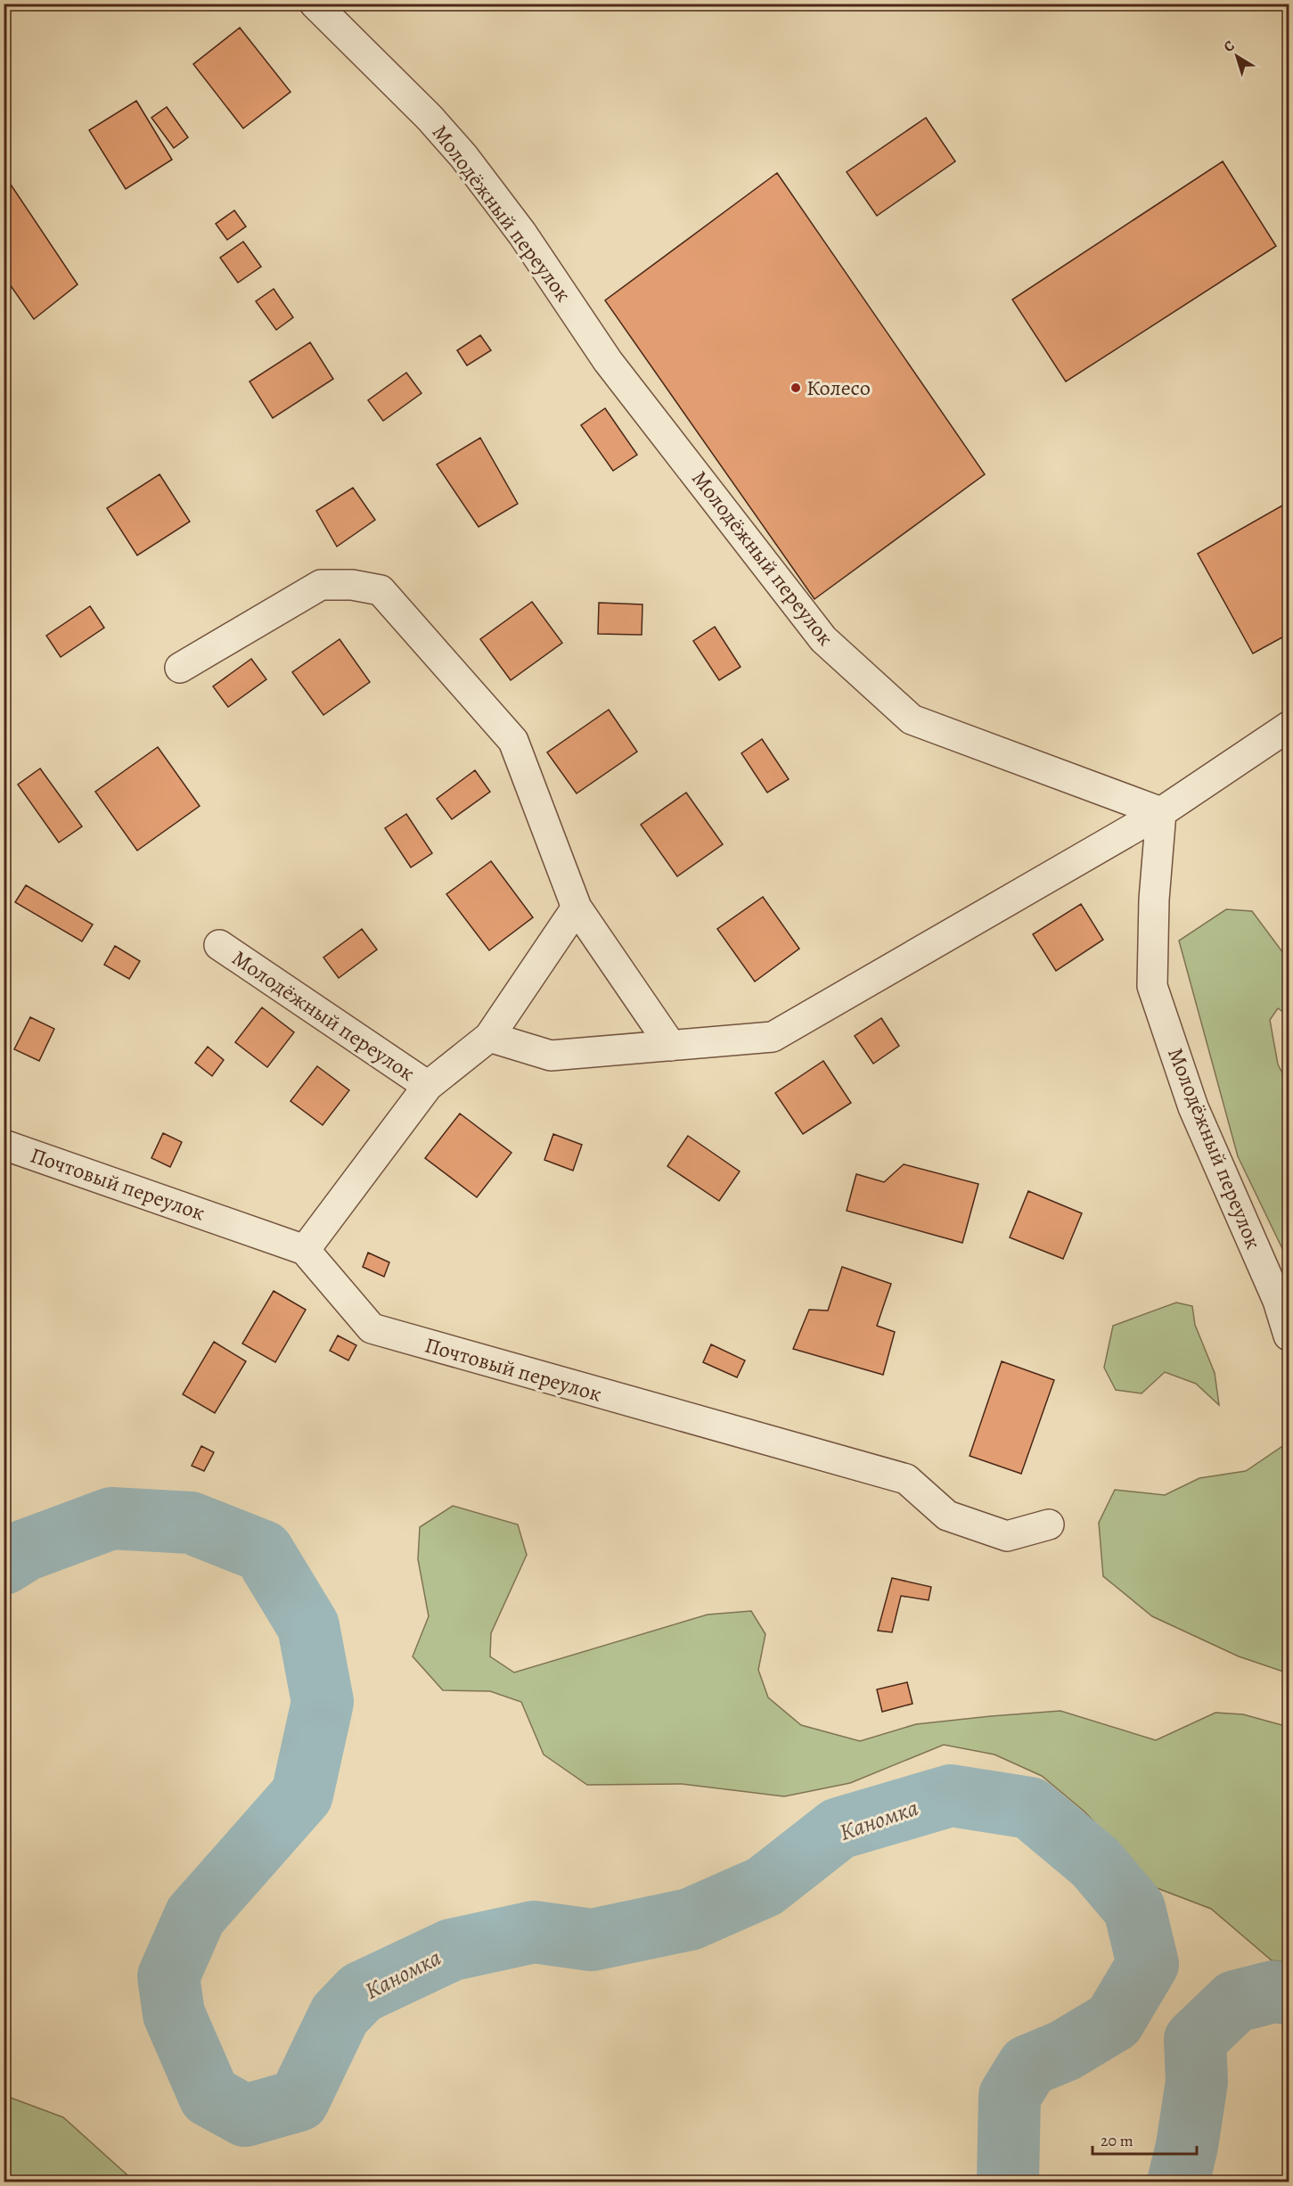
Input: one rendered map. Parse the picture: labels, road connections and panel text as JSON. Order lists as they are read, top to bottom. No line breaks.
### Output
{"streets":{"street":["Молодёжный переулок","Почтовый переулок"]},"water":["Каномка"],"places":["Колесо"],"scale_bar":"20 m","north":"top left"}
